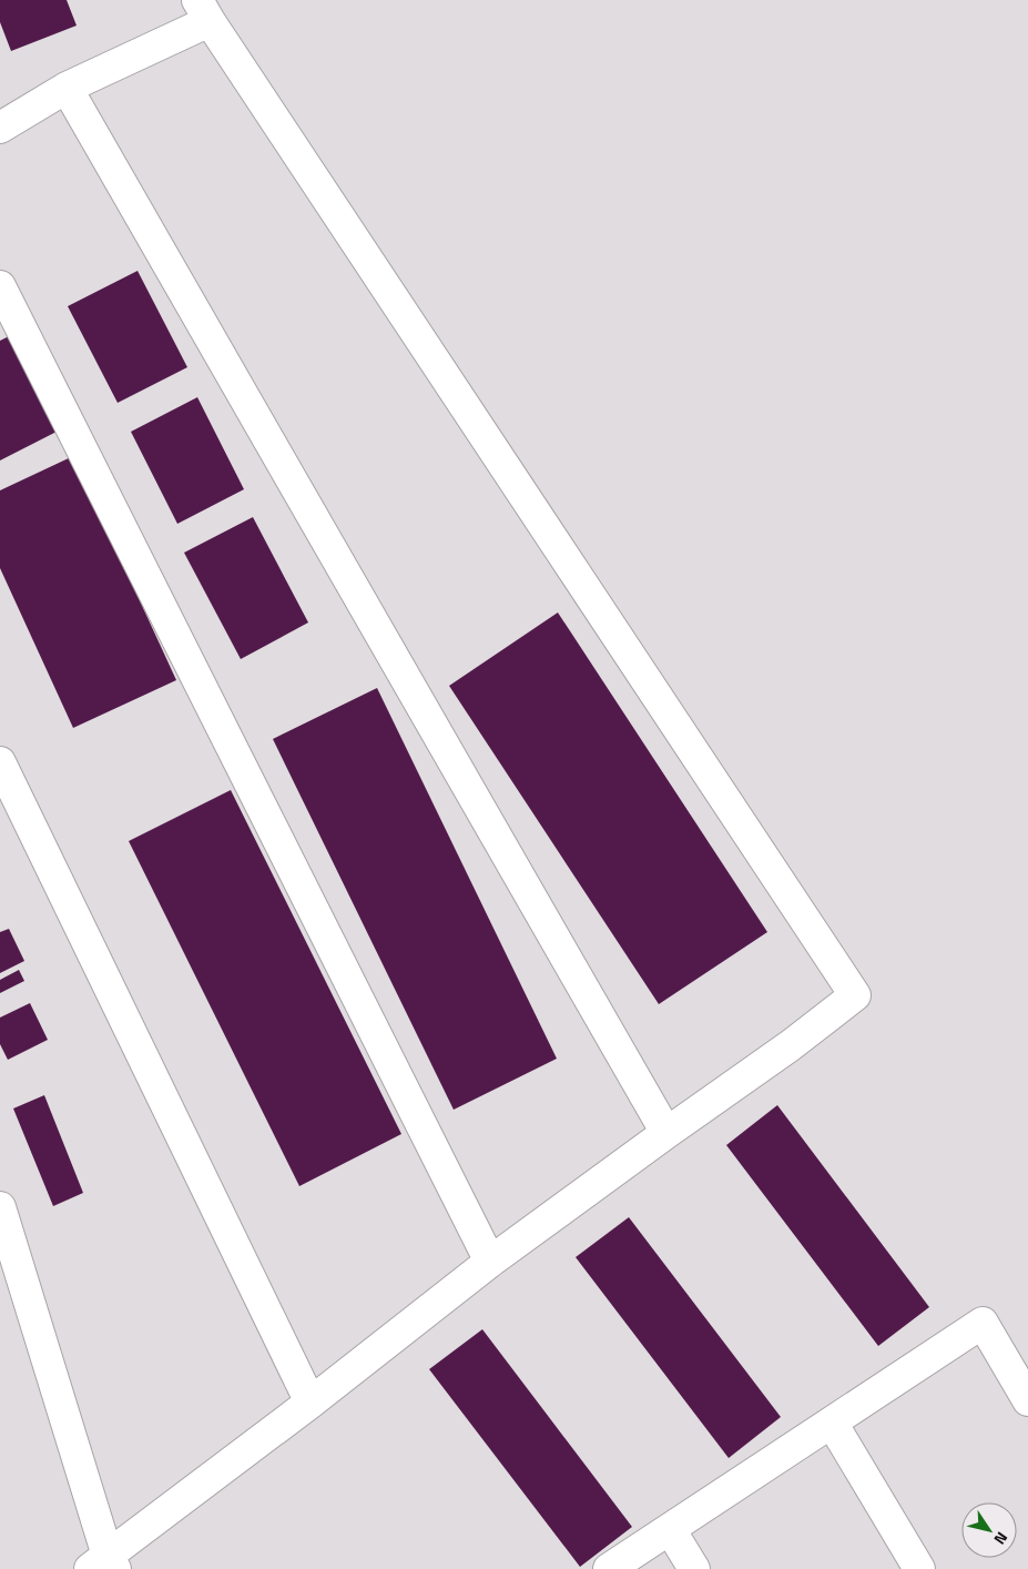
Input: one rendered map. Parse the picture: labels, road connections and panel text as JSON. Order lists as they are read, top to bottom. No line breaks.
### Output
{"north":"bottom right"}
